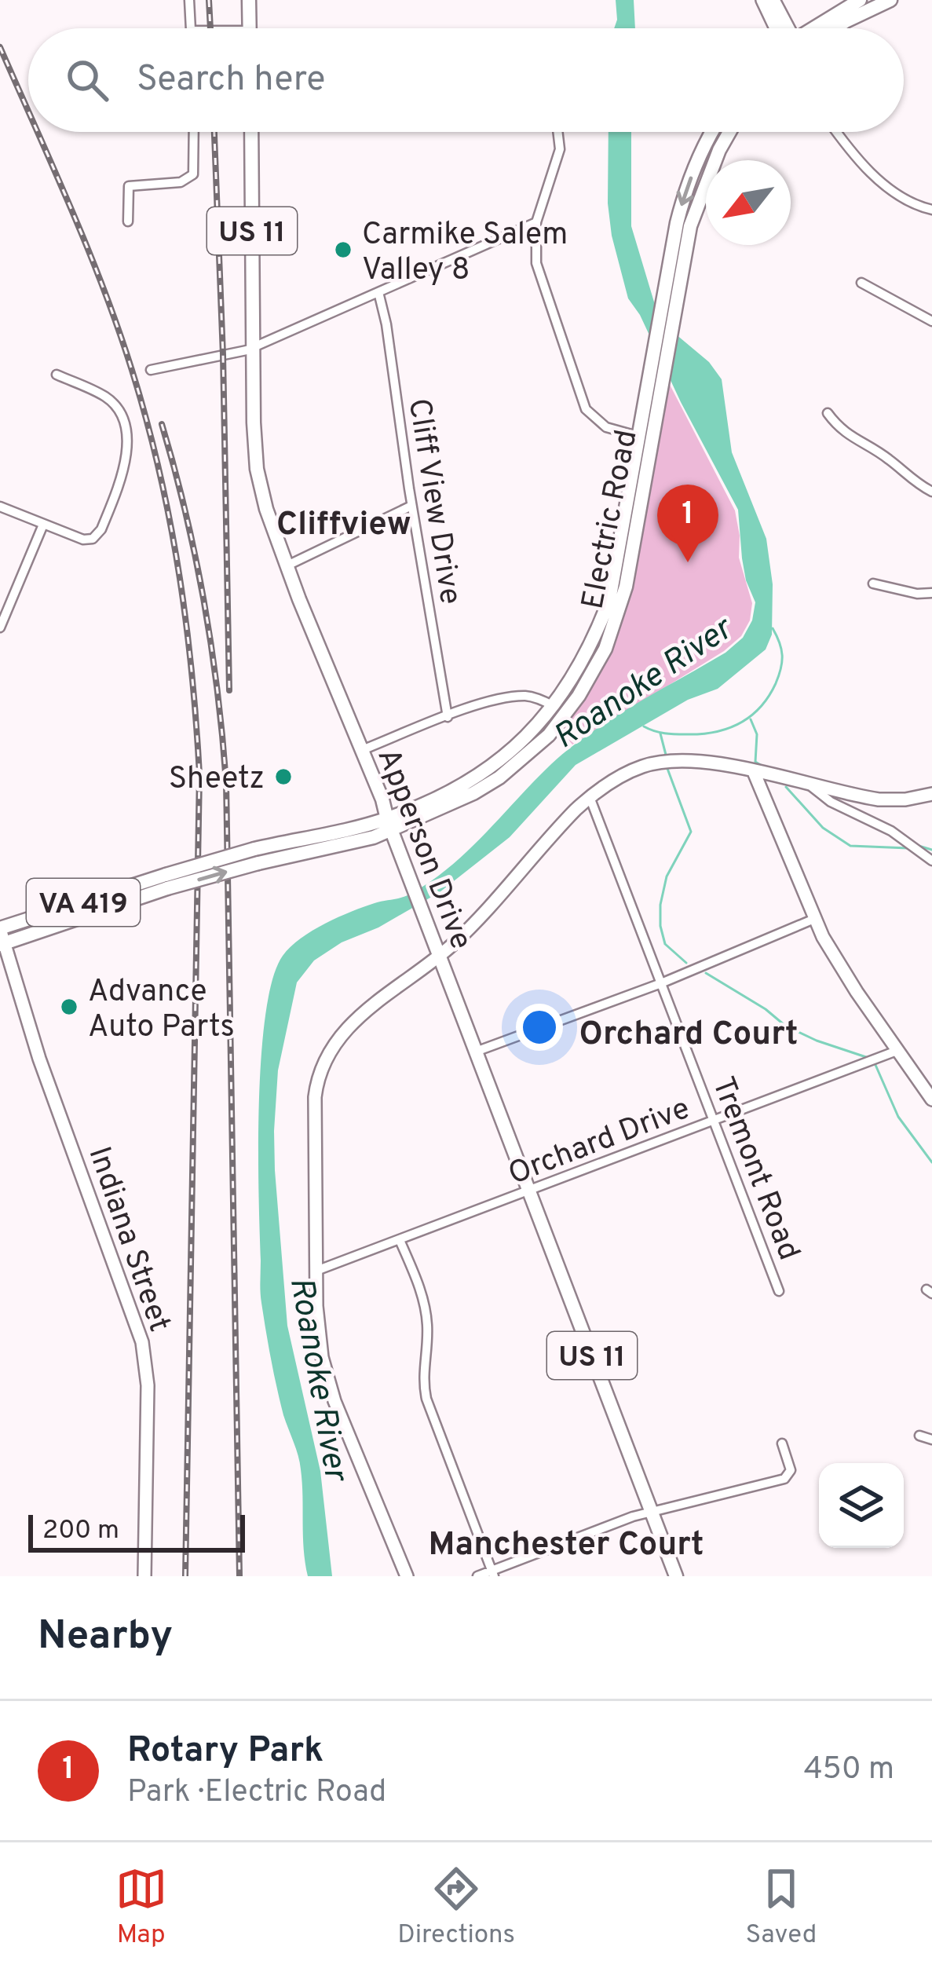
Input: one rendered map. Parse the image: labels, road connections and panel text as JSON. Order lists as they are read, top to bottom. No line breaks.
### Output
{"streets":{"main road":["US 11","Electric Road","Apperson Drive","VA 419"],"street":["Cliff View Drive","Orchard Drive","Tremont Road","Indiana Street"]},"crossings":[["Electric Road","Apperson Drive"],["Electric Road","Indiana Street"],["Apperson Drive","Orchard Drive"],["Orchard Drive","Tremont Road"]],"districts":["Cliffview","Orchard Court","Manchester Court"],"water":["Roanoke River"],"places":["Carmike Salem Valley 8","Sheetz","Advance Auto Parts"],"scale_bar":"200 m","north":"bottom left","page":{"search":"Search here","pins":"1","scale":"200 m","heading":"Nearby","list":[{"mark":"1","name":"Rotary Park","note":"Park · Electric Road","value":"450 m"}],"nav":["Map","Directions","Saved"]}}
